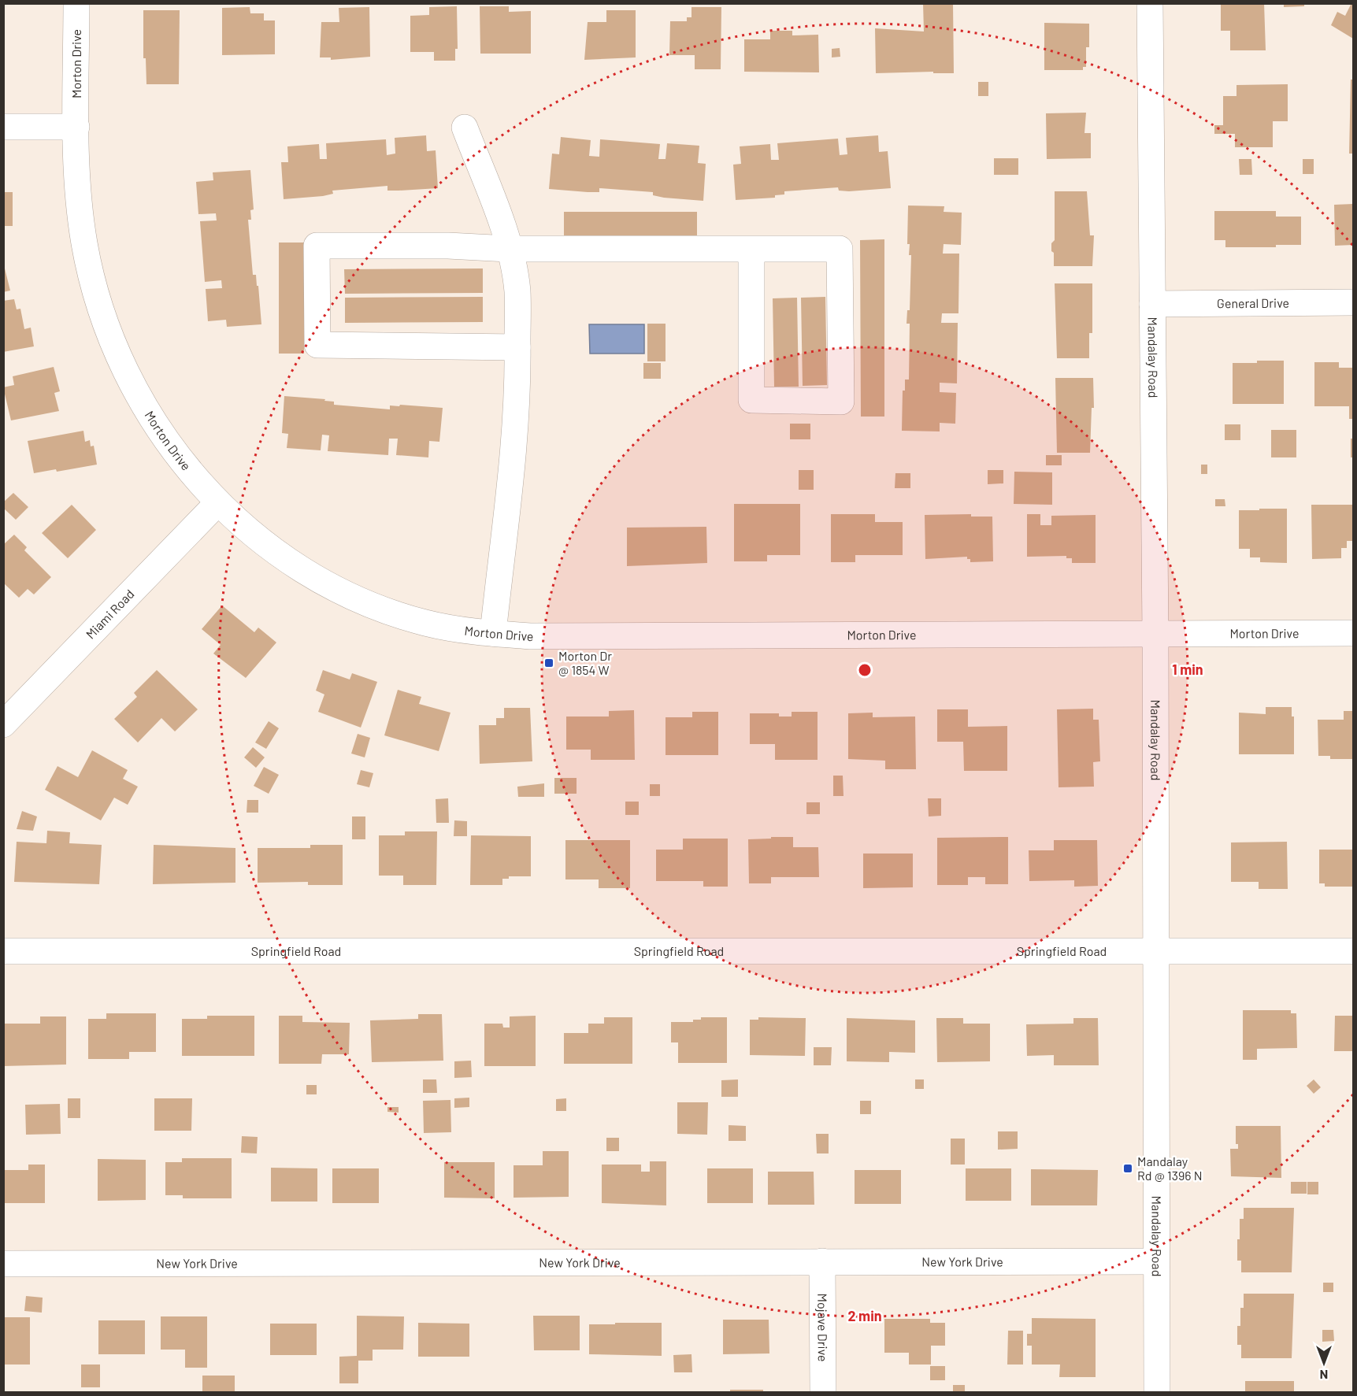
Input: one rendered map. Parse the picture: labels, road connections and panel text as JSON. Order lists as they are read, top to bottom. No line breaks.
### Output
{"streets":{"street":["Morton Drive","General Drive","Mandalay Road","Miami Road","Springfield Road","New York Drive","Mojave Drive"]},"crossings":[["Morton Drive","Mandalay Road"],["Morton Drive","Miami Road"],["General Drive","Mandalay Road"],["Mandalay Road","Springfield Road"],["Mandalay Road","New York Drive"],["New York Drive","Mojave Drive"]],"places":{"transit":["Morton Dr @ 1854 W","Mandalay Rd @ 1396 N"]},"north":"bottom","rings":["1 min","2 min"]}
